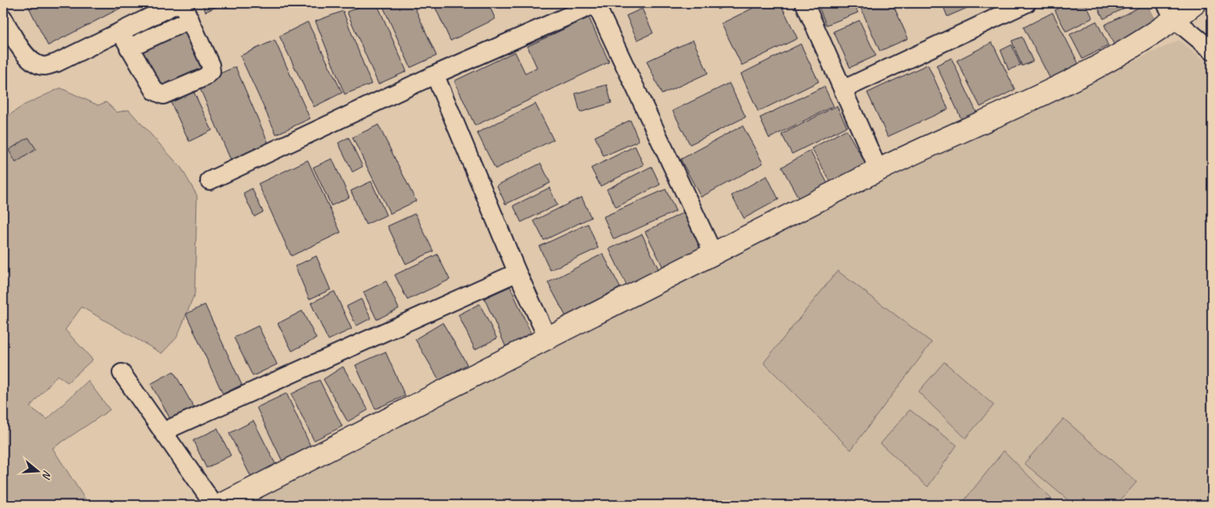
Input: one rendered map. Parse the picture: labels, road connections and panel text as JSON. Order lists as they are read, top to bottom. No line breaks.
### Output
{"north":"right"}
